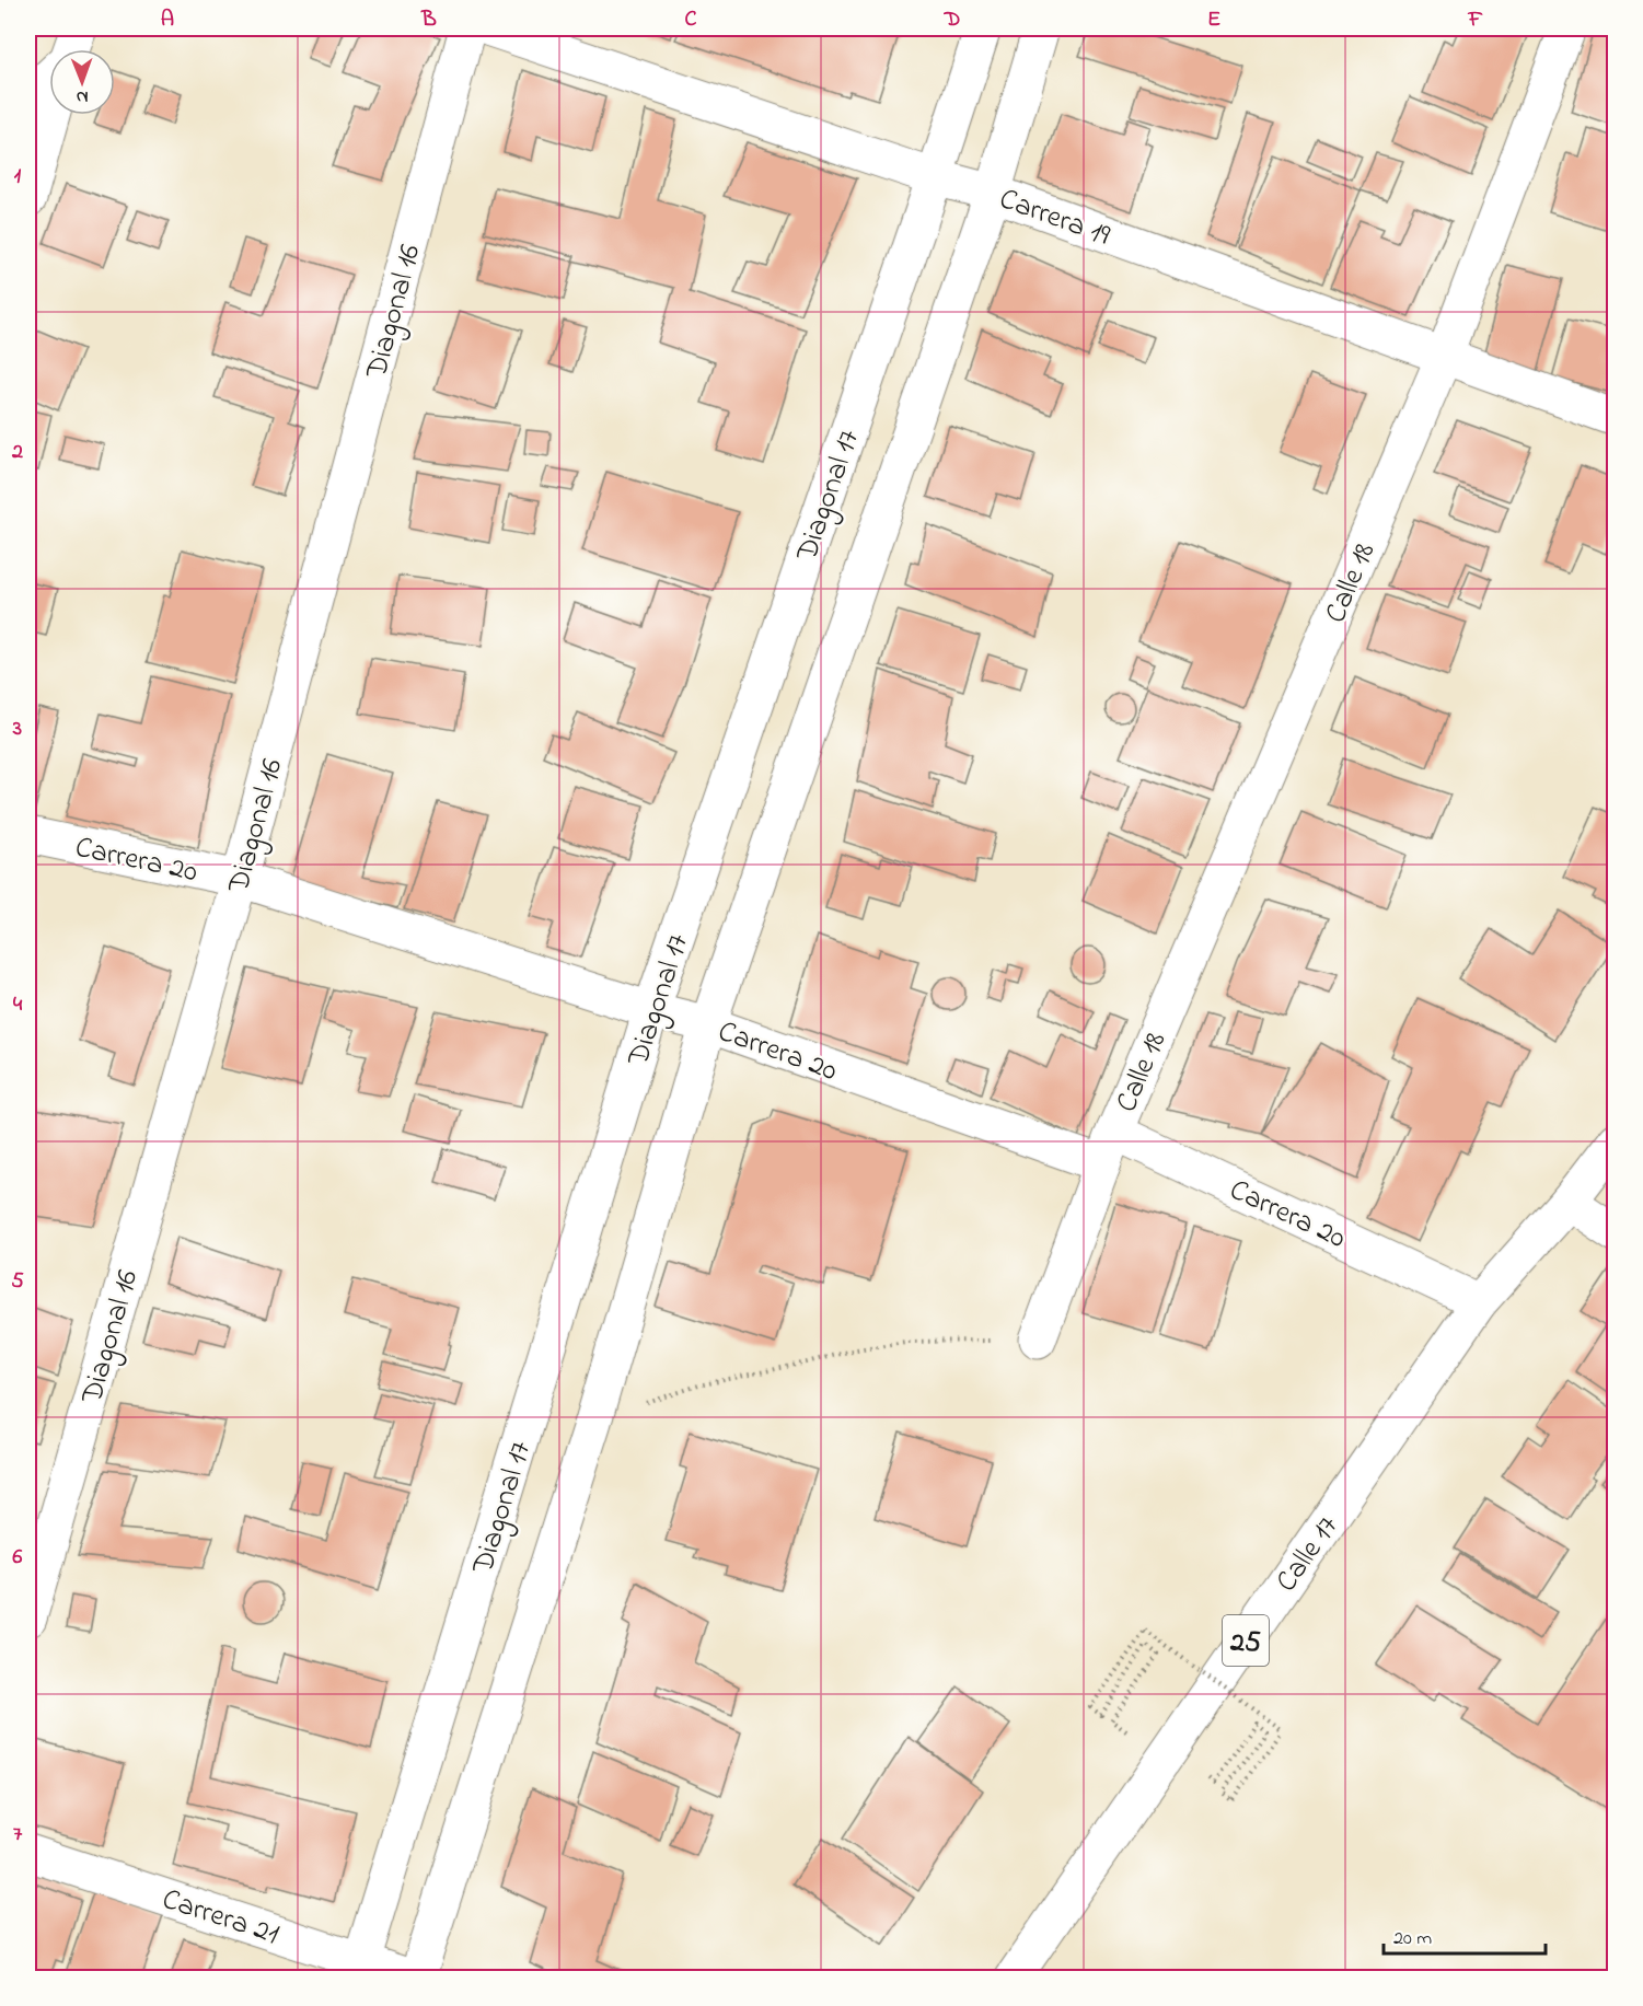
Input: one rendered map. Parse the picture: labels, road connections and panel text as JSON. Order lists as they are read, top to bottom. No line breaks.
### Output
{"streets":{"main road":["Carrera 19","Diagonal 16","Diagonal 17","Calle 18","Carrera 20","Calle 17","25","Carrera 21"]},"crossings":[["Carrera 19","Diagonal 17"],["Carrera 19","Calle 18"],["Diagonal 16","Carrera 20"],["Diagonal 17","Carrera 20"],["Diagonal 17","Carrera 21"],["Calle 18","Carrera 20"],["Carrera 20","Calle 17"]],"scale_bar":"20 m","north":"bottom","grid":{"columns":["A","B","C","D","E","F"],"rows":["1","2","3","4","5","6","7"]}}
